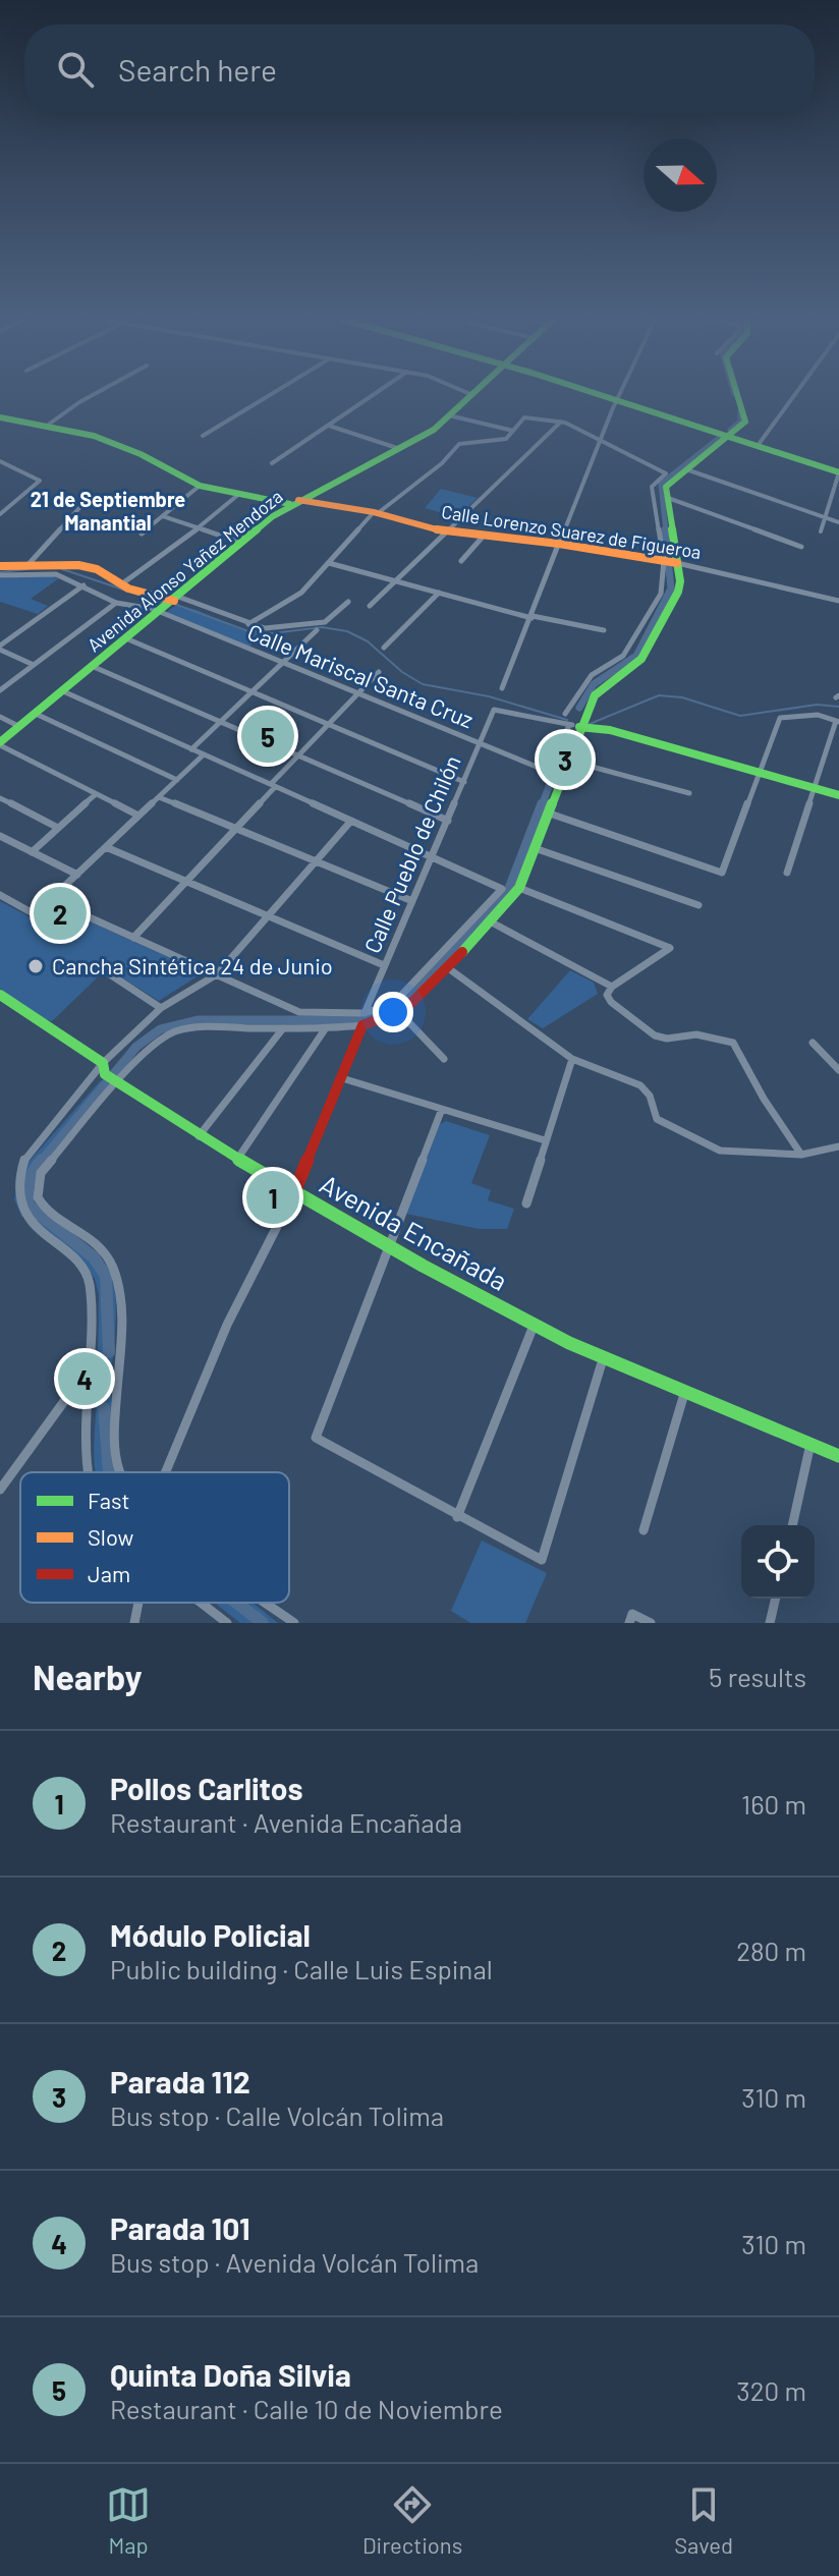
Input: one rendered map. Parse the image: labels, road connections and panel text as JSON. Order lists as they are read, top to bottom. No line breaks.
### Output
{"streets":{"main road":["Calle Lorenzo Suarez de Figueroa","Avenida Alonso Yañez Mendoza","Avenida Encañada"],"street":["Calle Mariscal Santa Cruz","Calle Pueblo de Chilón"]},"crossings":[["Calle Lorenzo Suarez de Figueroa","Avenida Alonso Yañez Mendoza"],["Avenida Alonso Yañez Mendoza","Calle Mariscal Santa Cruz"],["Calle Mariscal Santa Cruz","Calle Pueblo de Chilón"]],"districts":["21 de Septiembre Manantial"],"places":["Cancha Sintética 24 de Junio"],"legend":["Fast","Slow","Jam"],"north":"right","page":{"search":"Search here","pins":["5","3","2","1","4"],"heading":["Nearby","5 results"],"list":[{"mark":"1","name":"Pollos Carlitos","note":"Restaurant · Avenida Encañada","value":"160 m"},{"mark":"2","name":"Módulo Policial","note":"Public building · Calle Luis Espinal","value":"280 m"},{"mark":"3","name":"Parada 112","note":"Bus stop · Calle Volcán Tolima","value":"310 m"},{"mark":"4","name":"Parada 101","note":"Bus stop · Avenida Volcán Tolima","value":"310 m"},{"mark":"5","name":"Quinta Doña Silvia","note":"Restaurant · Calle 10 de Noviembre","value":"320 m"}],"nav":["Map","Directions","Saved"]}}
